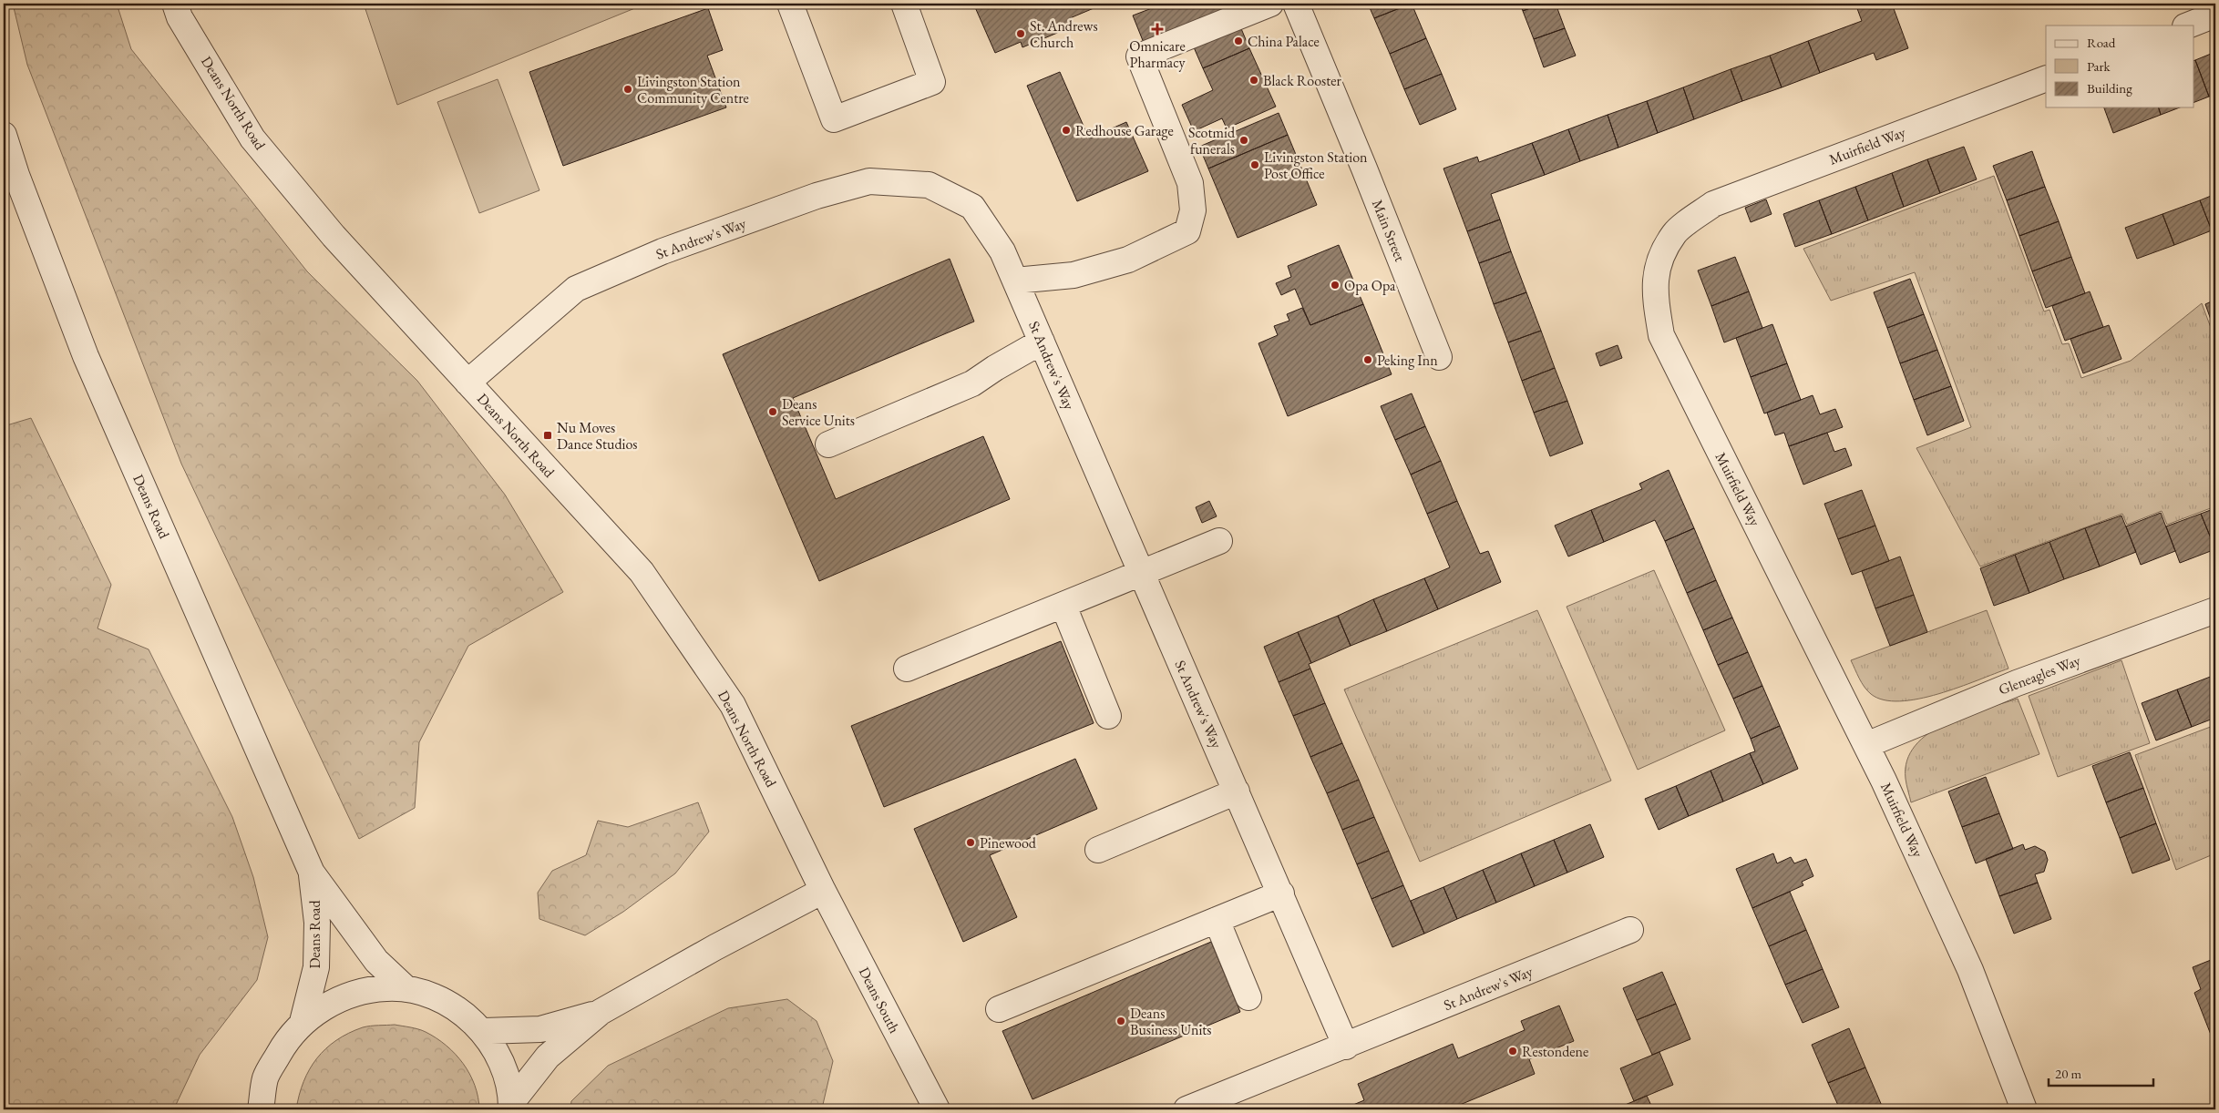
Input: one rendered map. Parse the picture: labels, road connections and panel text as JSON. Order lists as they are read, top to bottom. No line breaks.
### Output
{"streets":{"street":["Deans North Road","Muirfield Way","Main Street","St Andrew's Way","Deans Road","Gleneagles Way","Deans South"]},"crossings":[["Deans North Road","St Andrew's Way"],["Deans North Road","Deans South"],["Muirfield Way","Gleneagles Way"]],"places":{"health":["Omnicare Pharmacy"],"other":["St. Andrews Church","China Palace","Black Rooster","Livingston Station Community Centre","Redhouse Garage","Scotmid funerals","Livingston Station Post Office","Opa Opa","Peking Inn","Deans Service Units","Pinewood","Deans Business Units","Restondene"],"transit":["Nu Moves Dance Studios"]},"legend":["Road","Park","Building"],"scale_bar":"20 m"}
